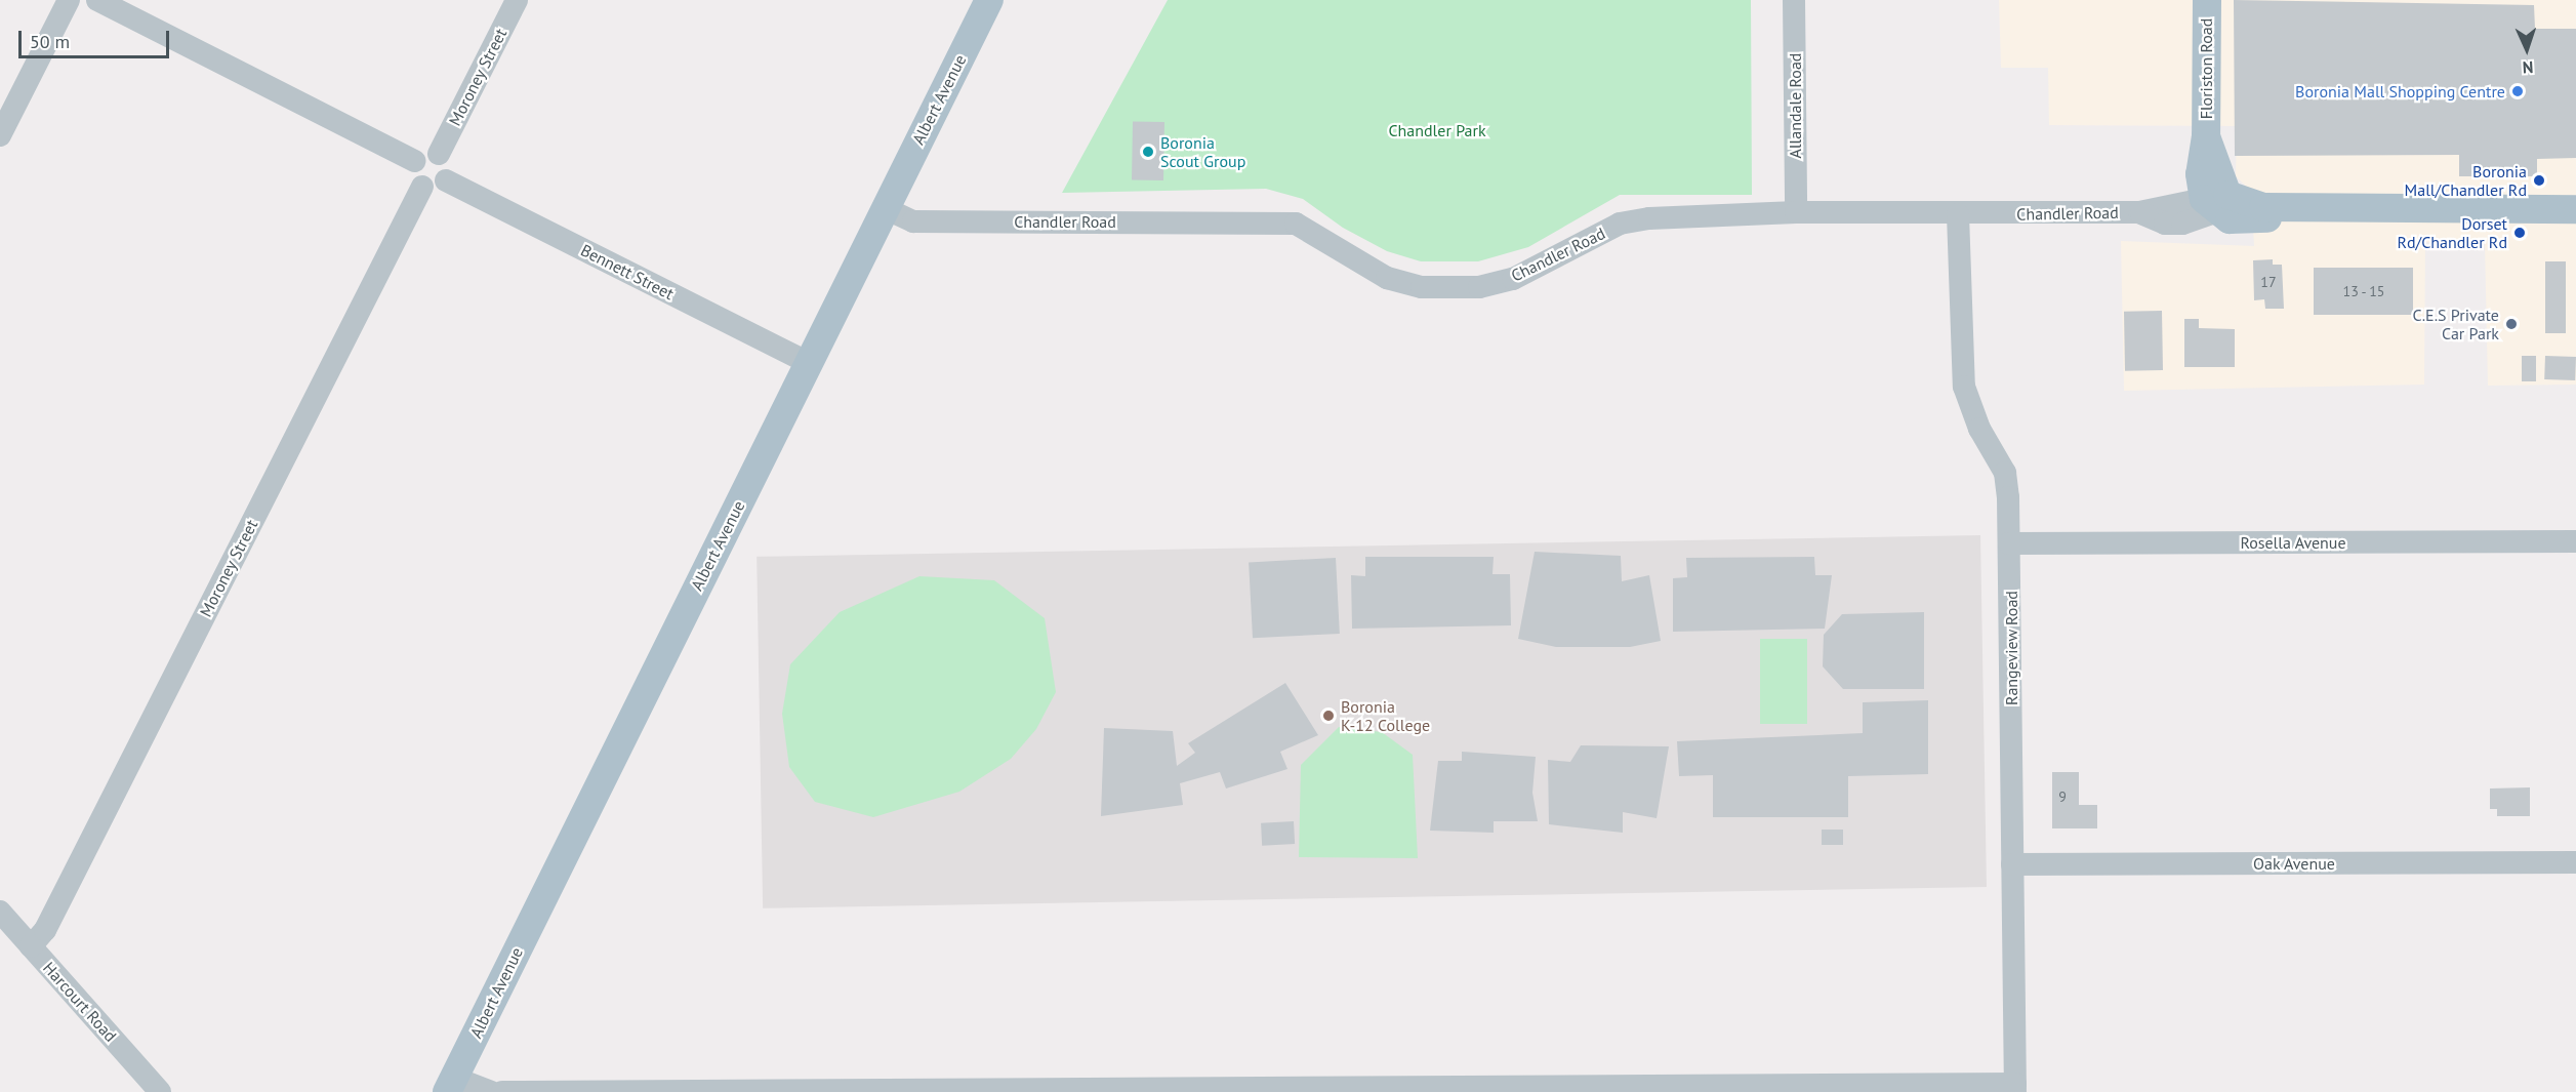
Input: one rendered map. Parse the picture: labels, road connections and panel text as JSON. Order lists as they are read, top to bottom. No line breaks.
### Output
{"streets":{"main road":["Floriston Road","Albert Avenue"],"street":["Moroney Street","Allandale Road","Chandler Road","Bennett Street","Rosella Avenue","Rangeview Road","Oak Avenue","Harcourt Road"]},"crossings":[["Floriston Road","Chandler Road"],["Moroney Street","Bennett Street"],["Moroney Street","Harcourt Road"],["Albert Avenue","Chandler Road"],["Albert Avenue","Bennett Street"],["Allandale Road","Chandler Road"],["Chandler Road","Rangeview Road"],["Rosella Avenue","Rangeview Road"],["Rangeview Road","Oak Avenue"]],"parks":["Chandler Park"],"places":["Boronia Mall Shopping Centre","Boronia Scout Group","Boronia Mall/Chandler Rd","Dorset Rd/Chandler Rd","C.E.S Private Car Park","Boronia K-12 College"],"house_numbers":["17","13 - 15","9"],"scale_bar":"50 m","north":"bottom"}
